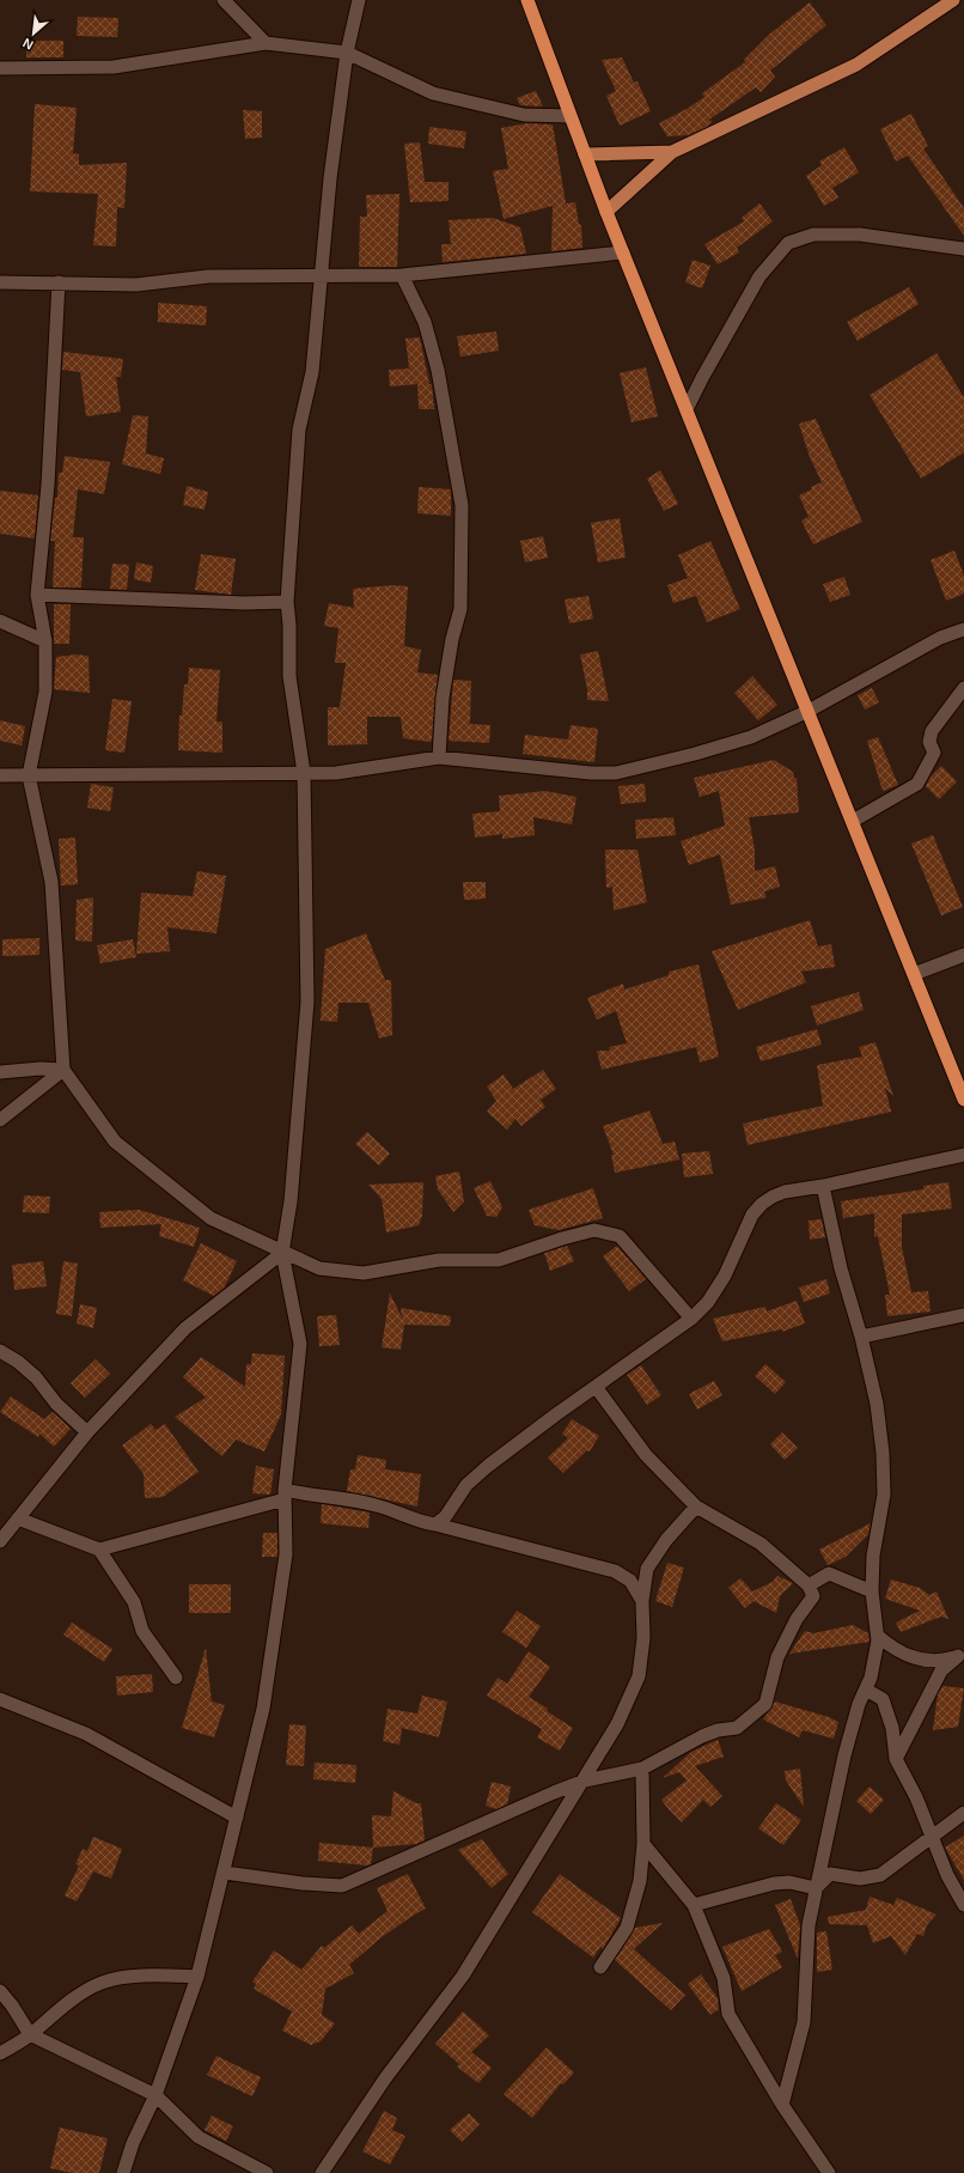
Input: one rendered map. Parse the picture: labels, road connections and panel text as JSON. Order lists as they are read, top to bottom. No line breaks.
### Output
{"north":"bottom left"}
